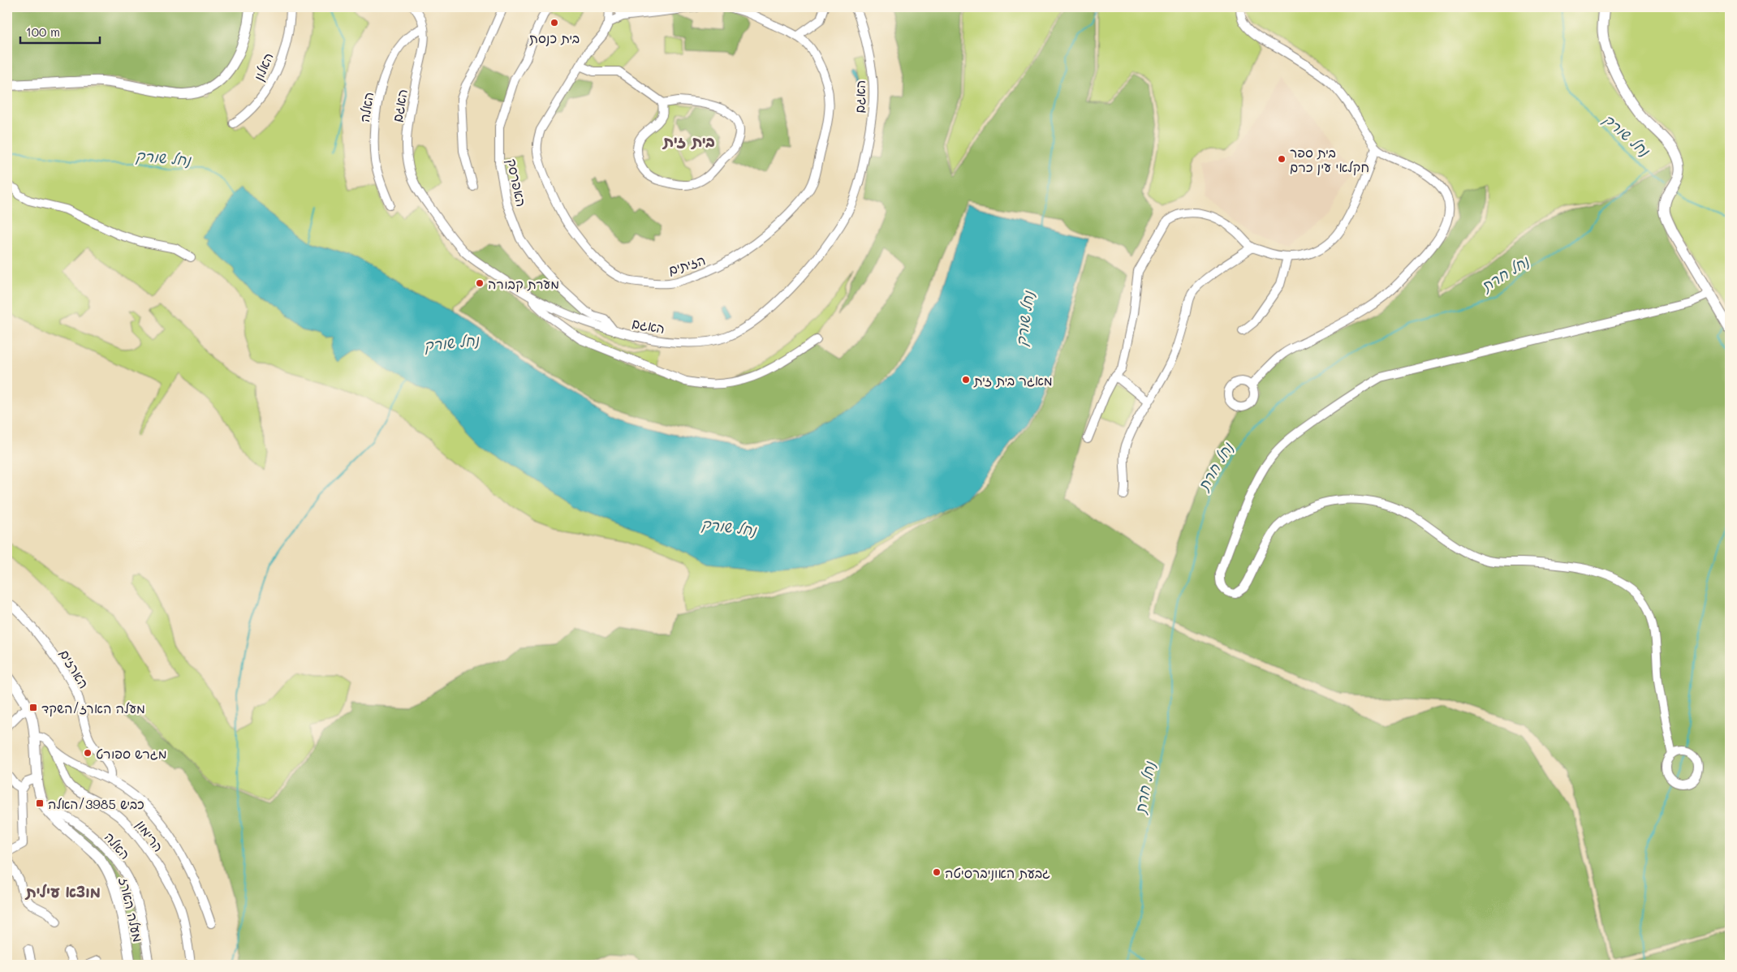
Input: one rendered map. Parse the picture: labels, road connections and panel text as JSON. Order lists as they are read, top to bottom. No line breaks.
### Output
{"streets":{"main road":["מעלה הארז"],"street":["האלון","האגם","האלה","האפרסק","הזיתים","הארזים","הרימון"]},"crossings":[["האגם","האלה"],["האגם","האפרסק"],["האלה","מעלה הארז"],["הרימון","מעלה הארז"]],"districts":["בית זית","מוצא עילית"],"water":["נחל שורק","נחל חרת"],"places":{"other":["בית כנסת","בית ספר חקלאי עין כרם","מערת קבורה","מאגר בית זית","מגרש ספורט","גבעת האוניברסיטה"],"transit":["מעלה הארז/השקד","כביש 3985/האלה"]},"scale_bar":"100 m"}
